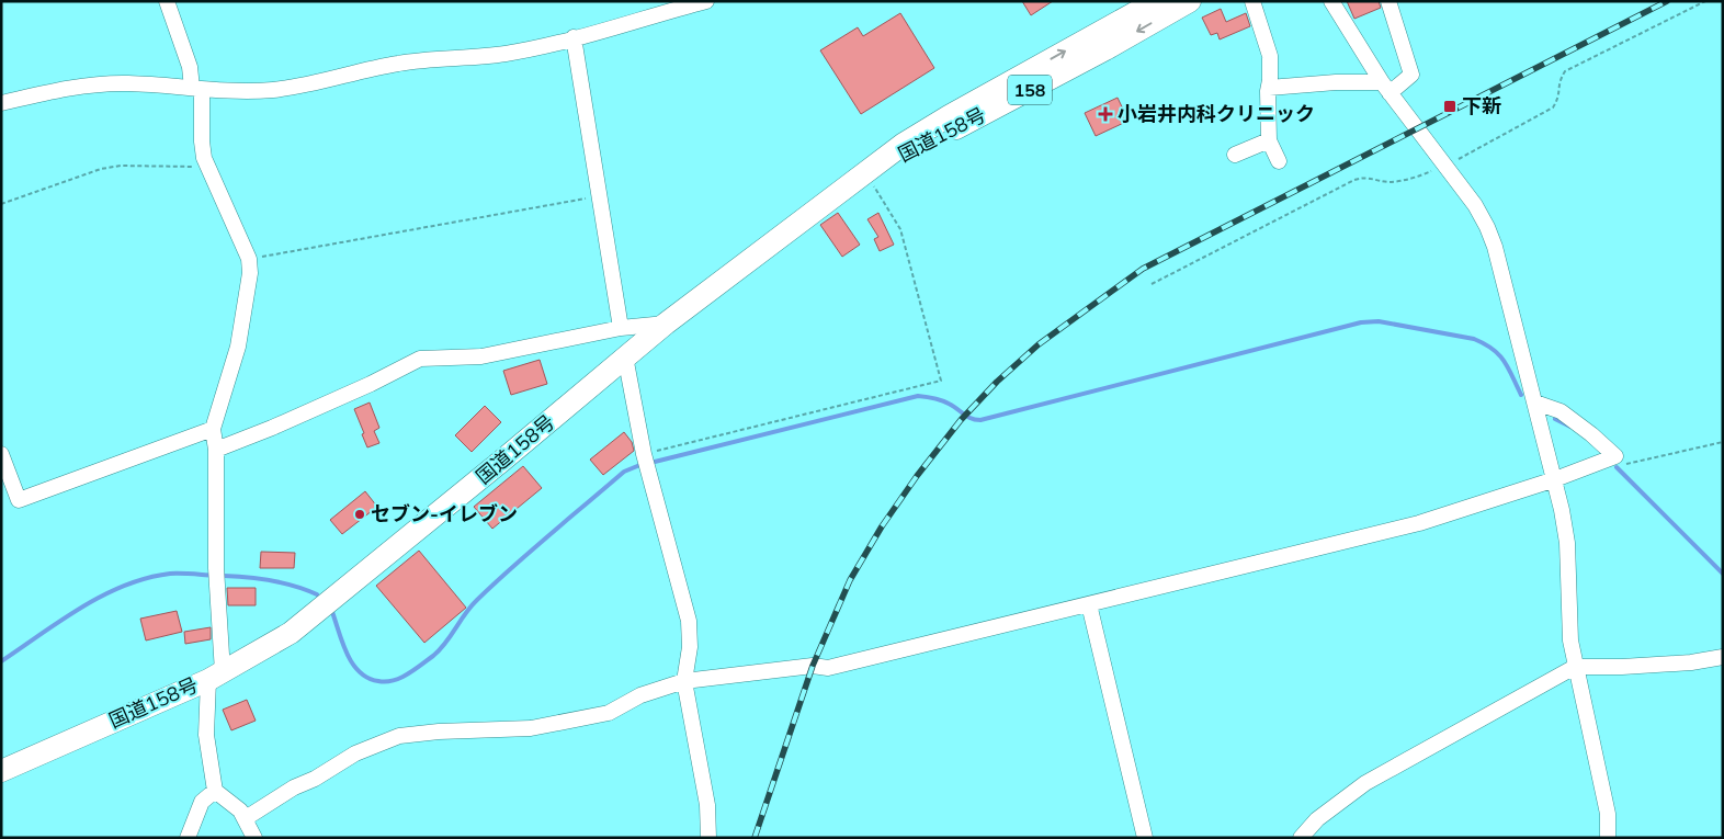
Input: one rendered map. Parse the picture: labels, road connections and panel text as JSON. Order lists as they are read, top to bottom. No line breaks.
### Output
{"streets":{"highway":["158","国道158号"]},"places":{"transit":["下新"],"health":["小岩井内科クリニック"],"other":["セブン-イレブン"]}}
